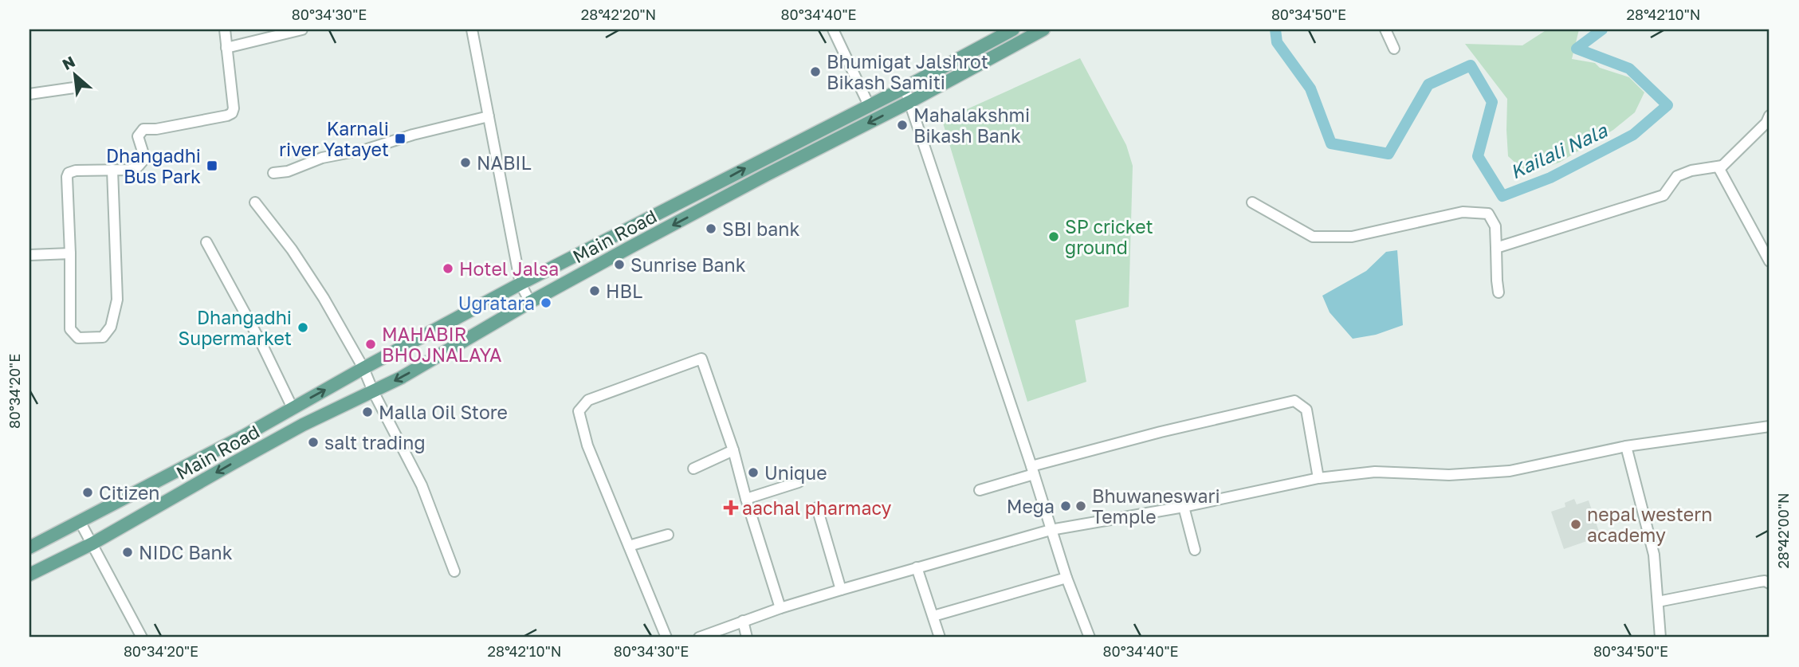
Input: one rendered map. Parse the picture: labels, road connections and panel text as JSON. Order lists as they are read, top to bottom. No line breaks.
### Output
{"streets":{"main road":["Main Road"]},"water":["Kailali Nala"],"places":{"other":["Bhumigat Jalshrot Bikash Samiti","Mahalakshmi Bikash Bank","NABIL","SBI bank","SP cricket ground","Sunrise Bank","Hotel Jalsa","HBL","Ugratara","Dhangadhi Supermarket","MAHABIR BHOJNALAYA","Malla Oil Store","salt trading","Unique","Citizen","Mega","Bhuwaneswari Temple","nepal western academy","NIDC Bank"],"transit":["Karnali river Yatayet","Dhangadhi Bus Park"],"health":["aachal pharmacy"]},"north":"top left","coordinates":["80°34'30\"E","28°42'20\"N","80°34'40\"E","80°34'50\"E","28°42'10\"N","80°34'20\"E","28°42'00\"N"]}
